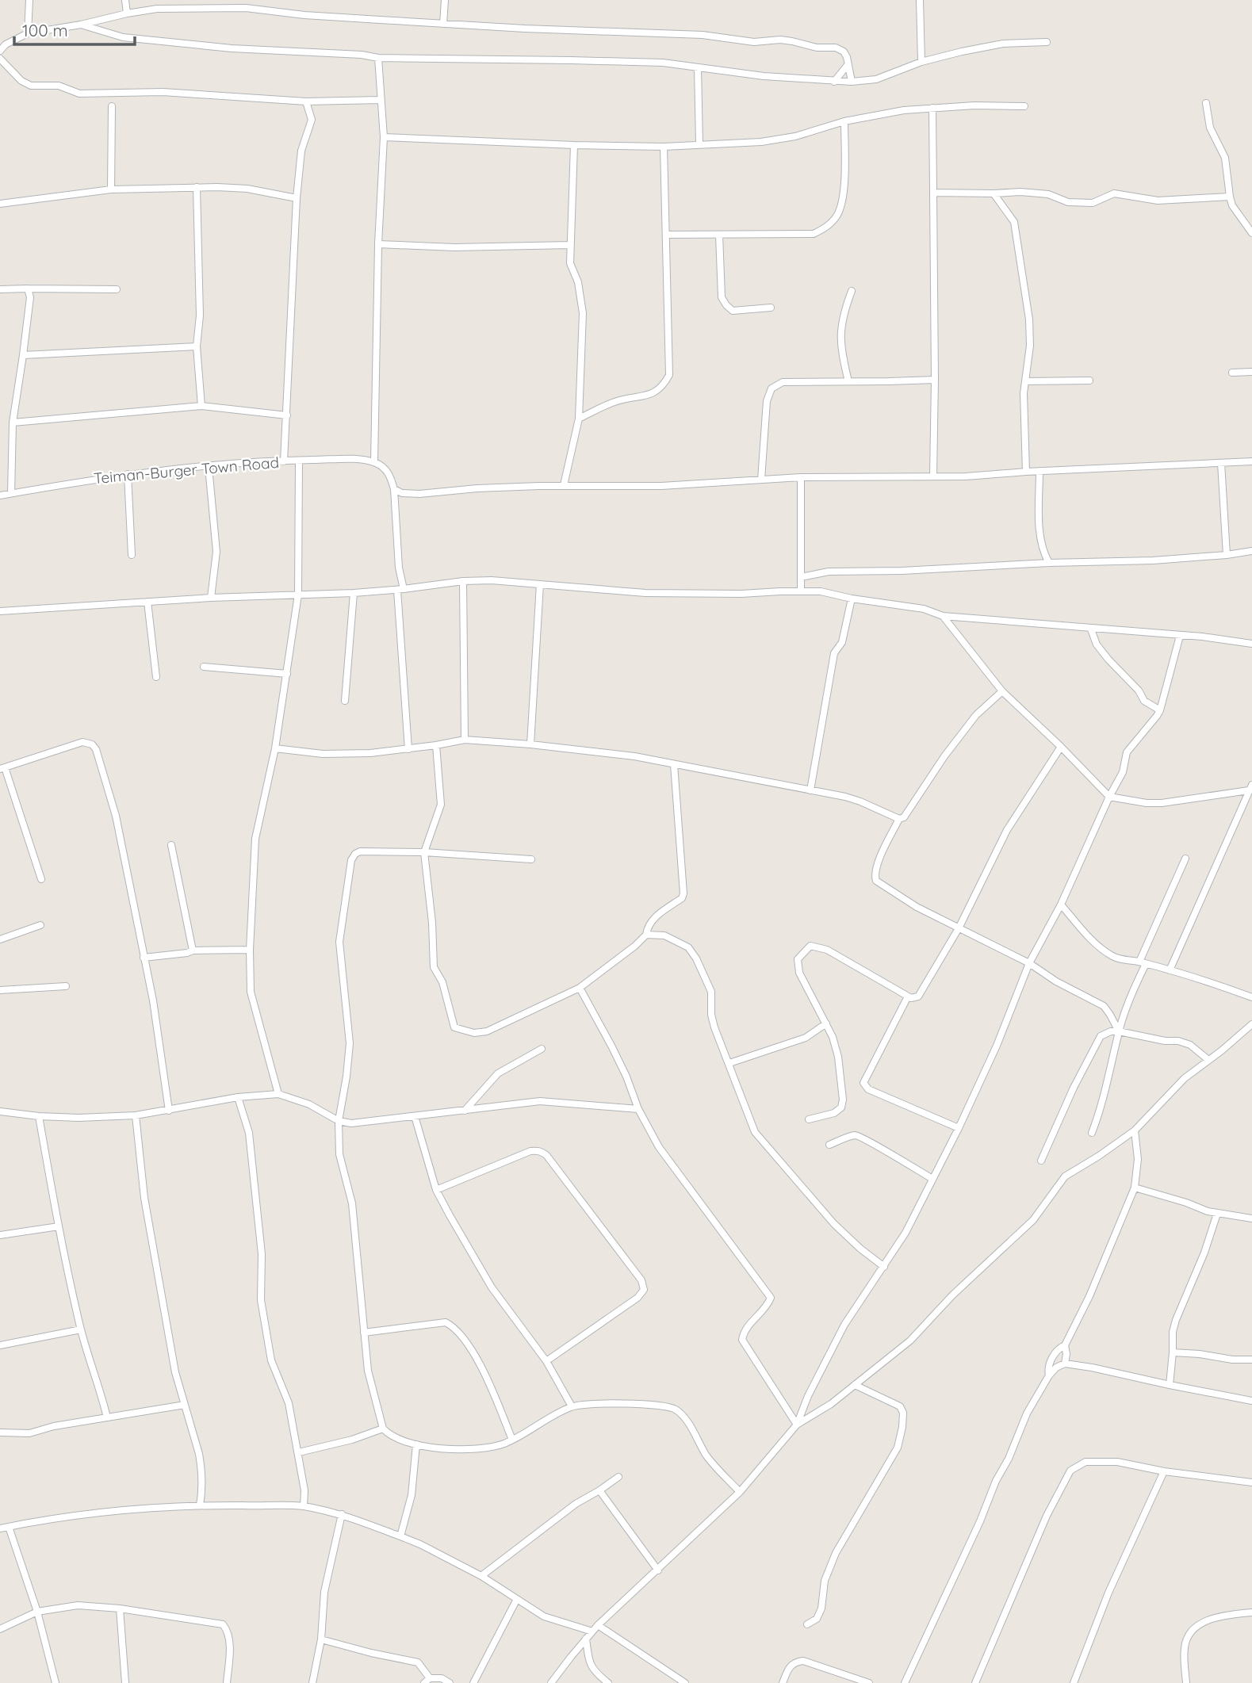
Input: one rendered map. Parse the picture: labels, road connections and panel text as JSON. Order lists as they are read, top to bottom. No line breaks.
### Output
{"streets":{"street":["Teiman-Burger Town Road"]},"scale_bar":"100 m"}
